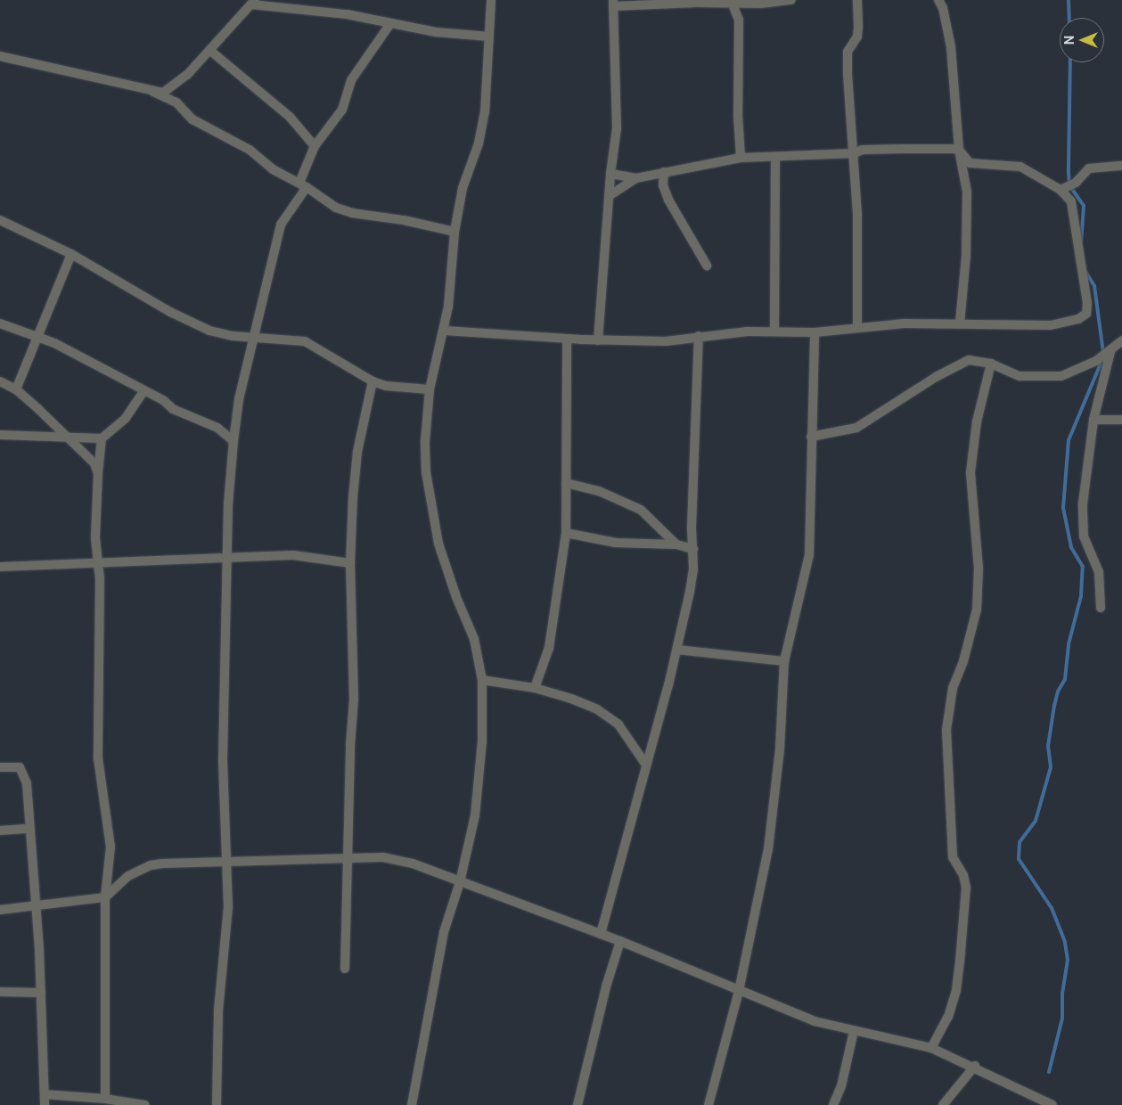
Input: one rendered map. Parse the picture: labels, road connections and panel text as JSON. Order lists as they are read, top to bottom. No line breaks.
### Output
{"north":"left"}
